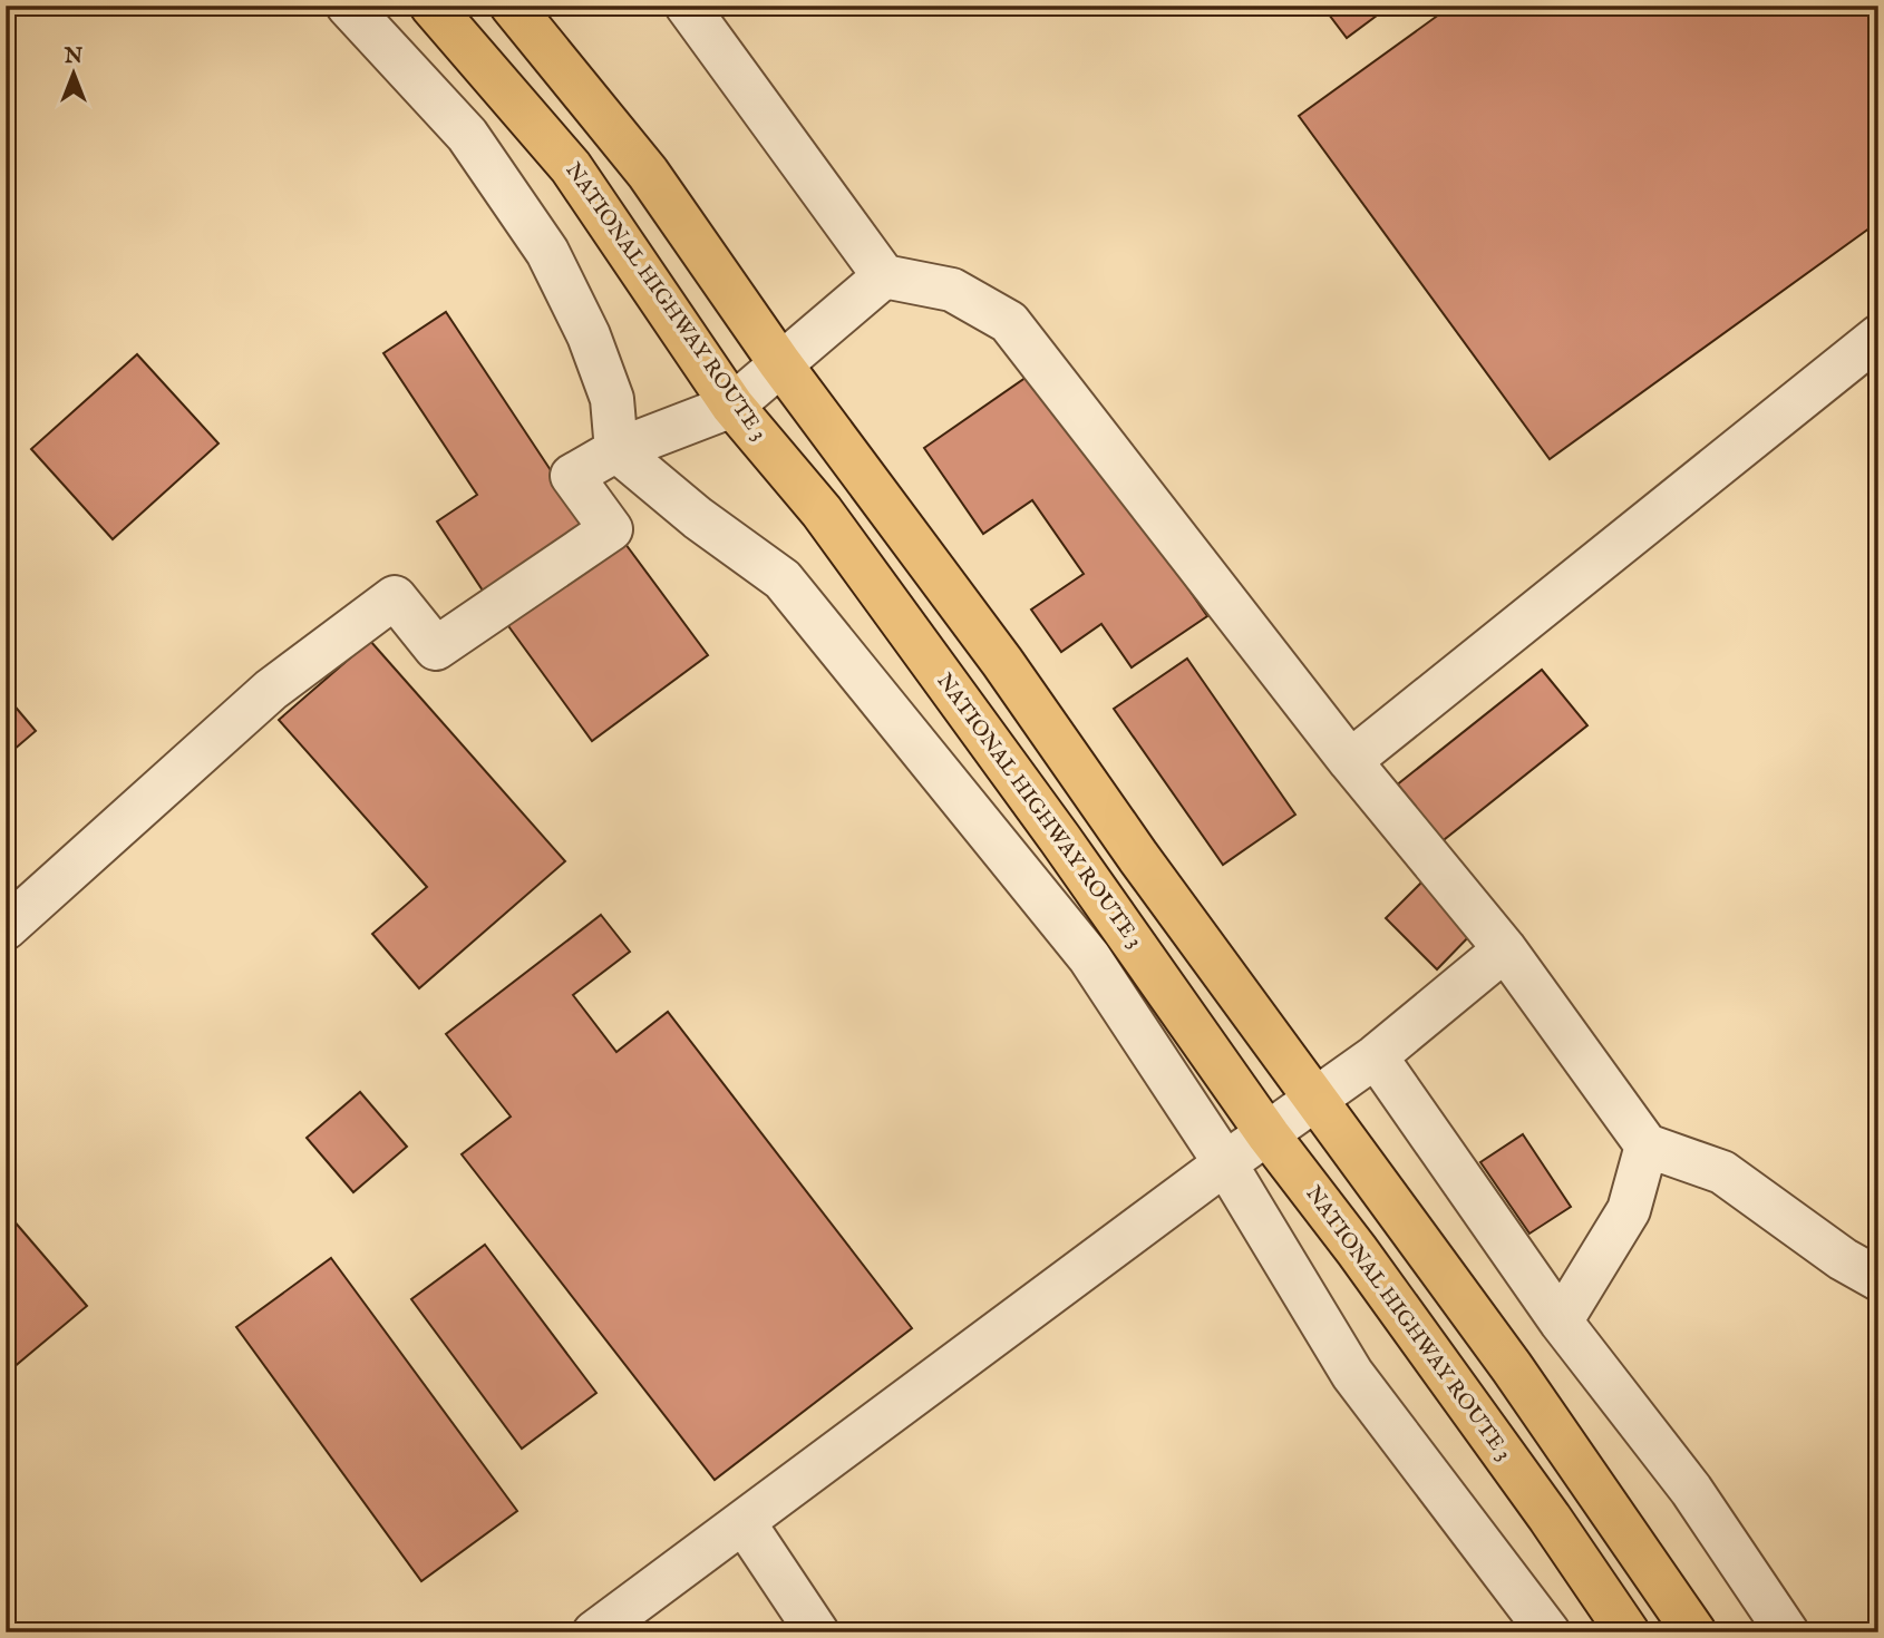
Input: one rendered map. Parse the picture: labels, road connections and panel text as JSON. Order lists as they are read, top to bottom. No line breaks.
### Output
{"streets":{"highway":["NATIONAL HIGHWAY ROUTE 3"]},"north":"top"}
